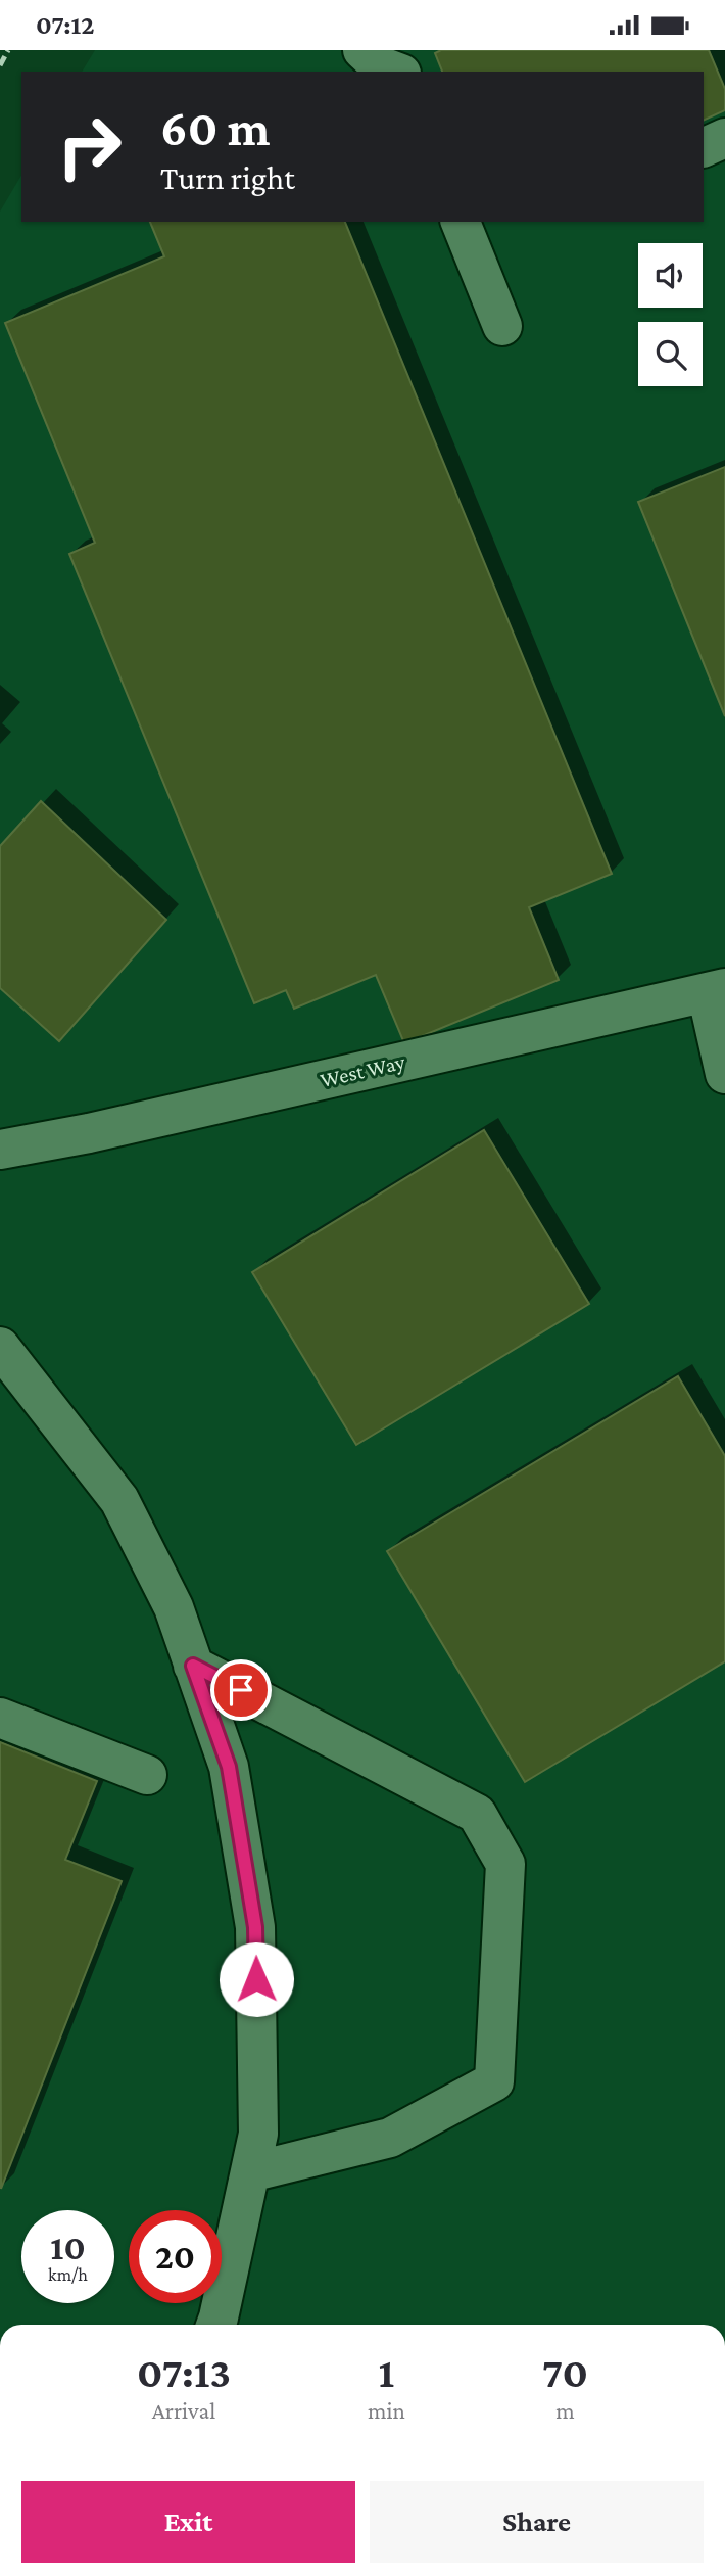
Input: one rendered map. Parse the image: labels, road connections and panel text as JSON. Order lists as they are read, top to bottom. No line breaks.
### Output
{"streets":{"lane":["West Way"]},"page":{"status":"07:12","turn":["60 m","Turn right"],"speed":"10 km/h","limit":"20","eta":["07:13","Arrival","1","min","70","m"],"buttons":["Exit","Share"]}}
